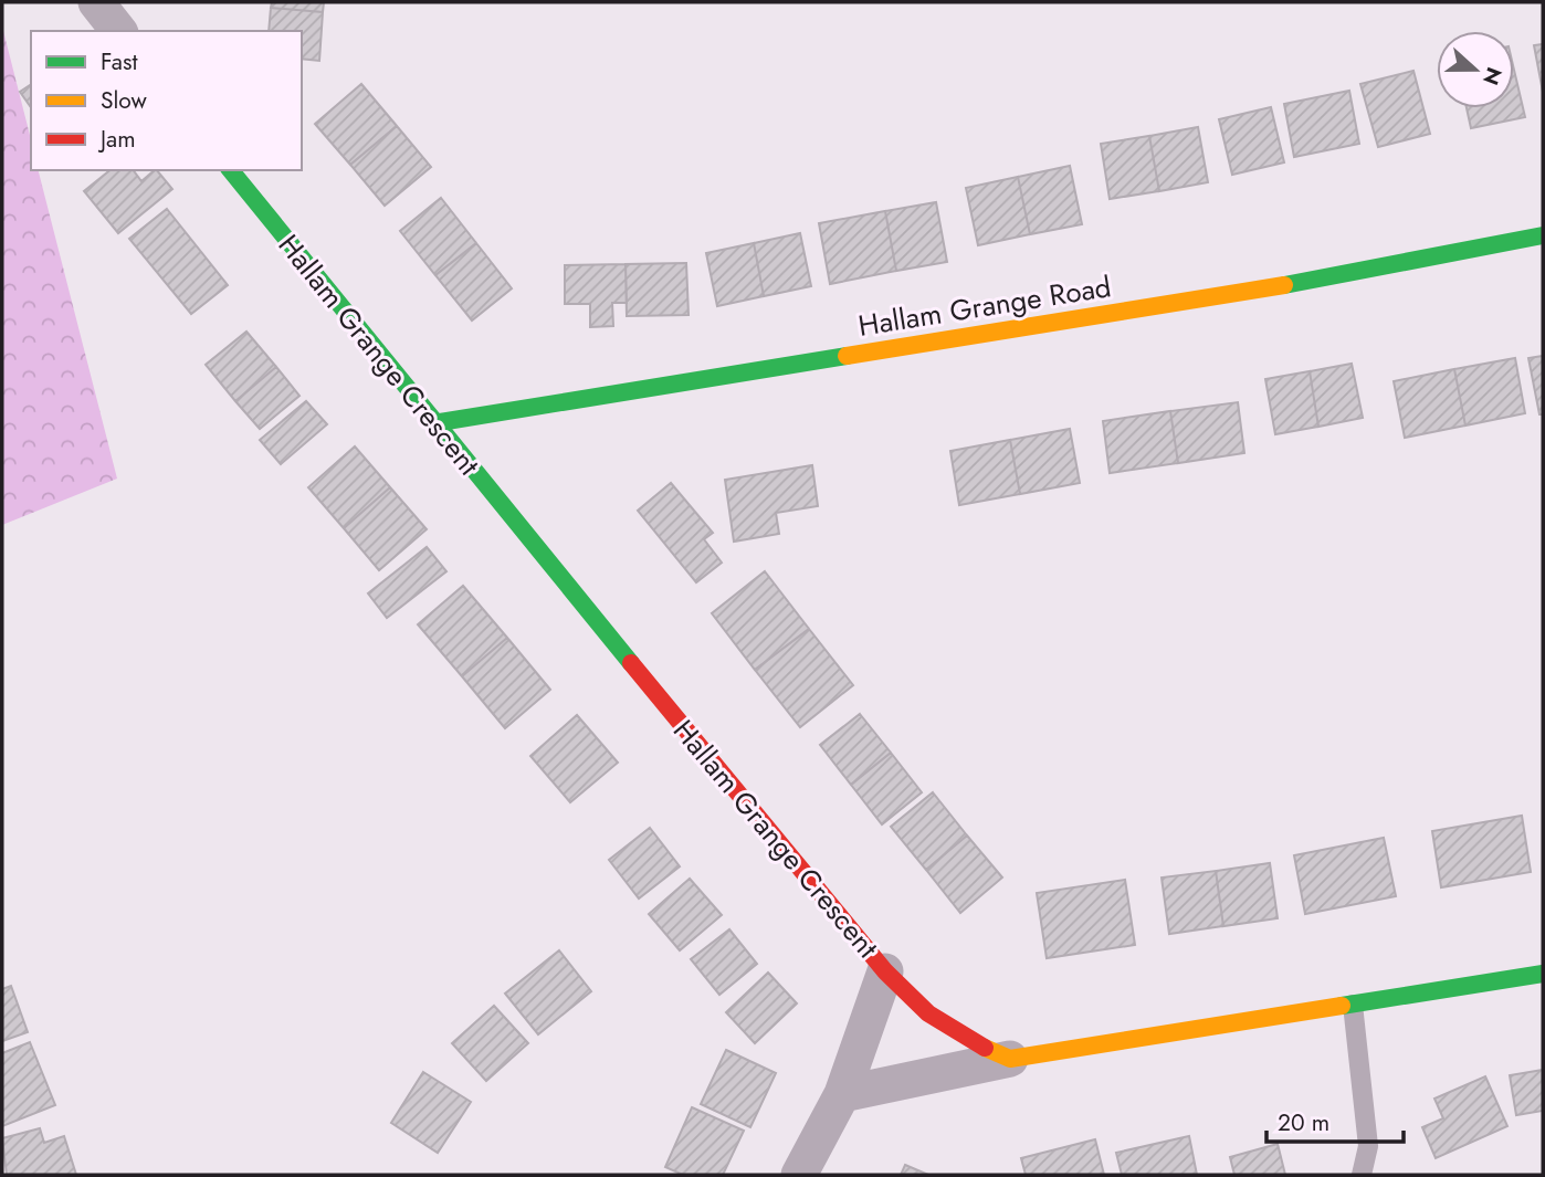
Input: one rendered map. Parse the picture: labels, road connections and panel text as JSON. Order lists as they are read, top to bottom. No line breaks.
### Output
{"streets":{"street":["Hallam Grange Road","Hallam Grange Crescent"]},"crossings":[["Hallam Grange Road","Hallam Grange Crescent"]],"legend":["Fast","Slow","Jam"],"scale_bar":"20 m","north":"right"}
